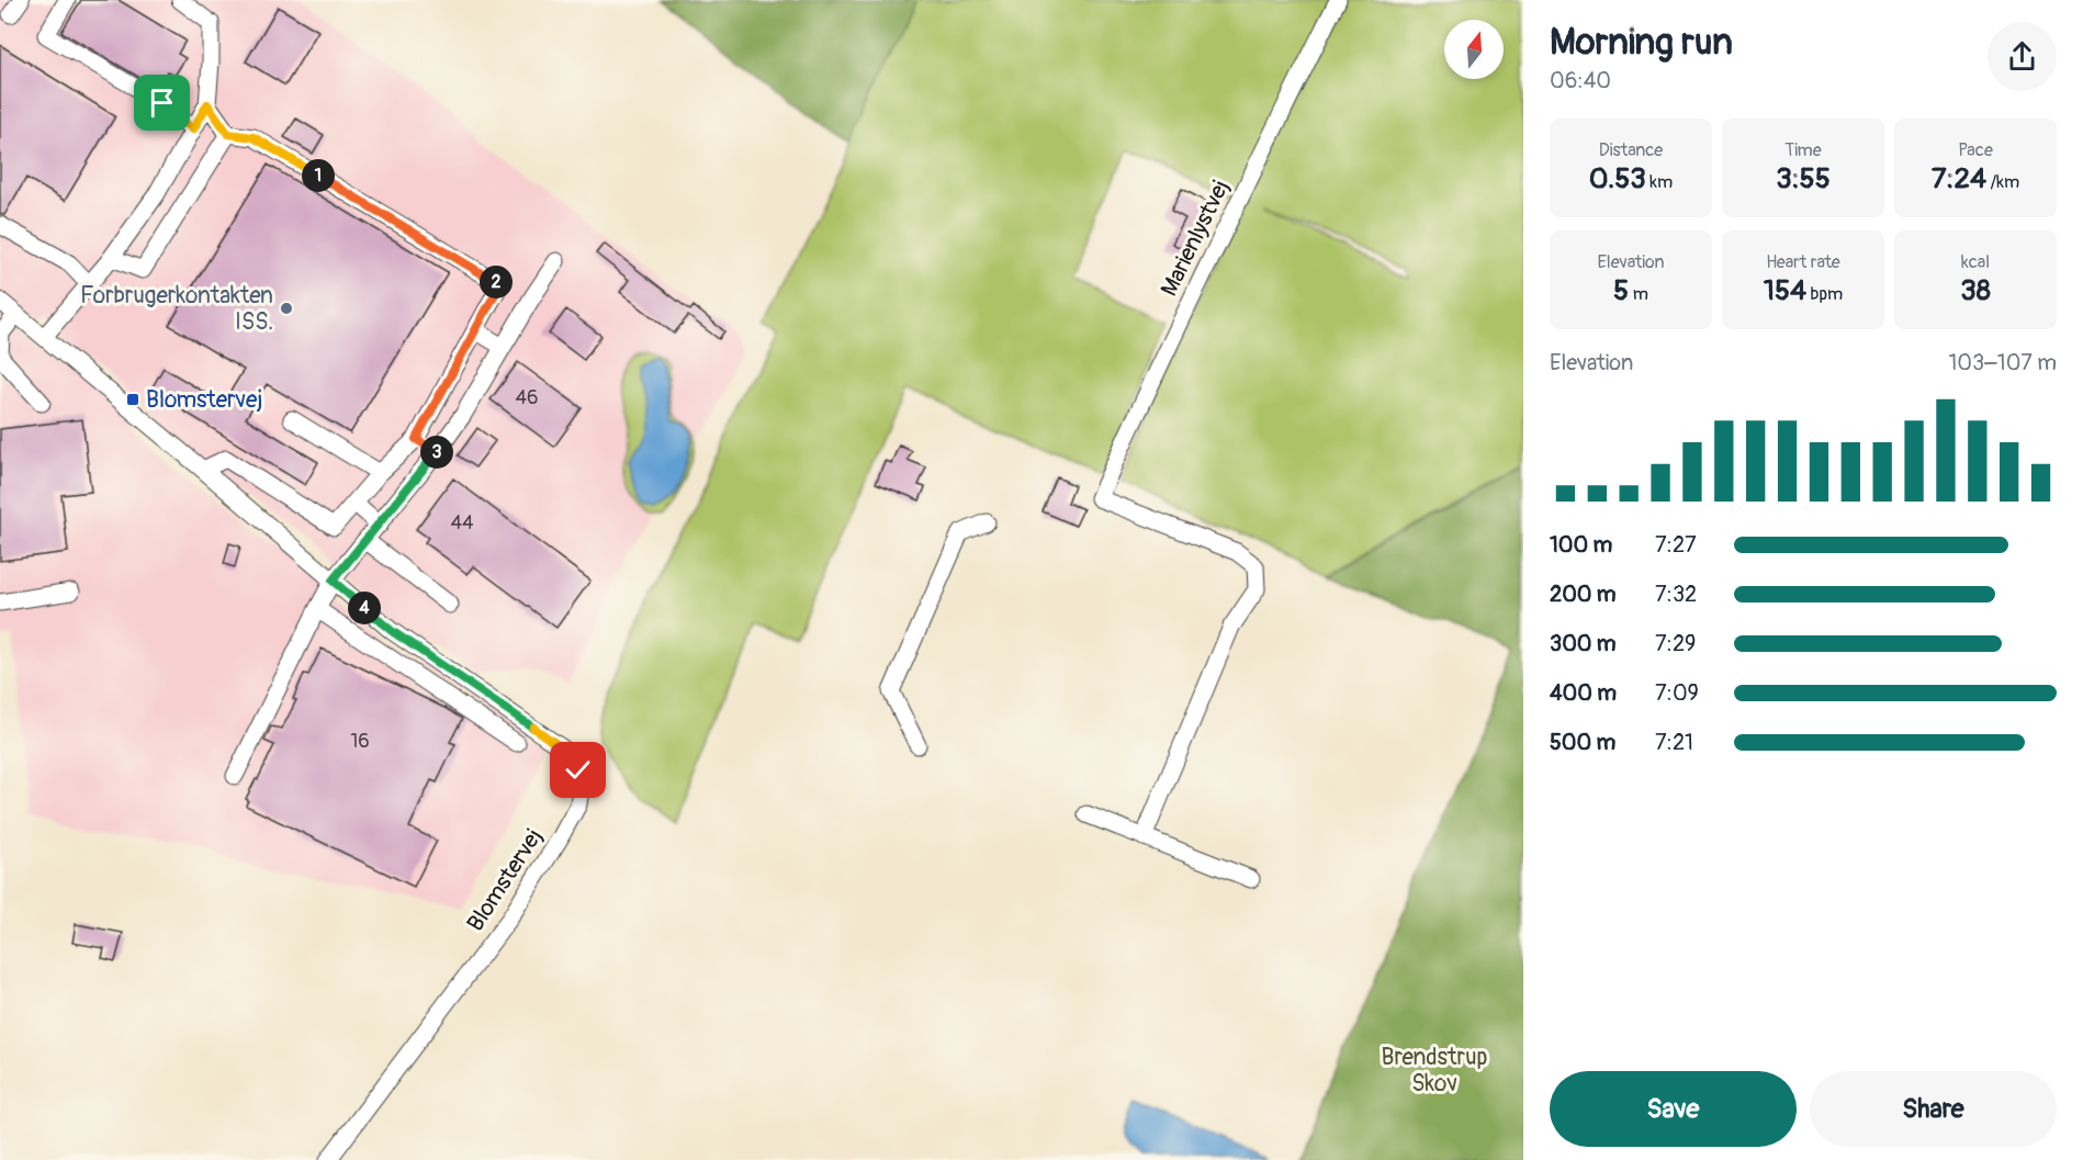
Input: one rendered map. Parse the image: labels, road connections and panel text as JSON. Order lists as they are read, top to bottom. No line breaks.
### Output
{"streets":{"street":["Marienlystvej","Blomstervej"]},"parks":["Brendstrup Skov"],"places":{"other":["Forbrugerkontakten ISS."],"transit":["Blomstervej"]},"house_numbers":["46","44","16"],"north":"top","page":{"heading":["Morning run","06:40"],"stats":[["Distance","0.53 km"],["Time","3:55"],["Pace","7:24 /km"],["Elevation","5 m"],["Heart rate","154 bpm"],["kcal","38"]],"pins":["1","2","3","4"],"chart":["Elevation","103–107 m"],"list":[{"name":"100 m","note":"7:27"},{"name":"200 m","note":"7:32"},{"name":"300 m","note":"7:29"},{"name":"400 m","note":"7:09"},{"name":"500 m","note":"7:21"}],"buttons":["Save","Share"]}}
